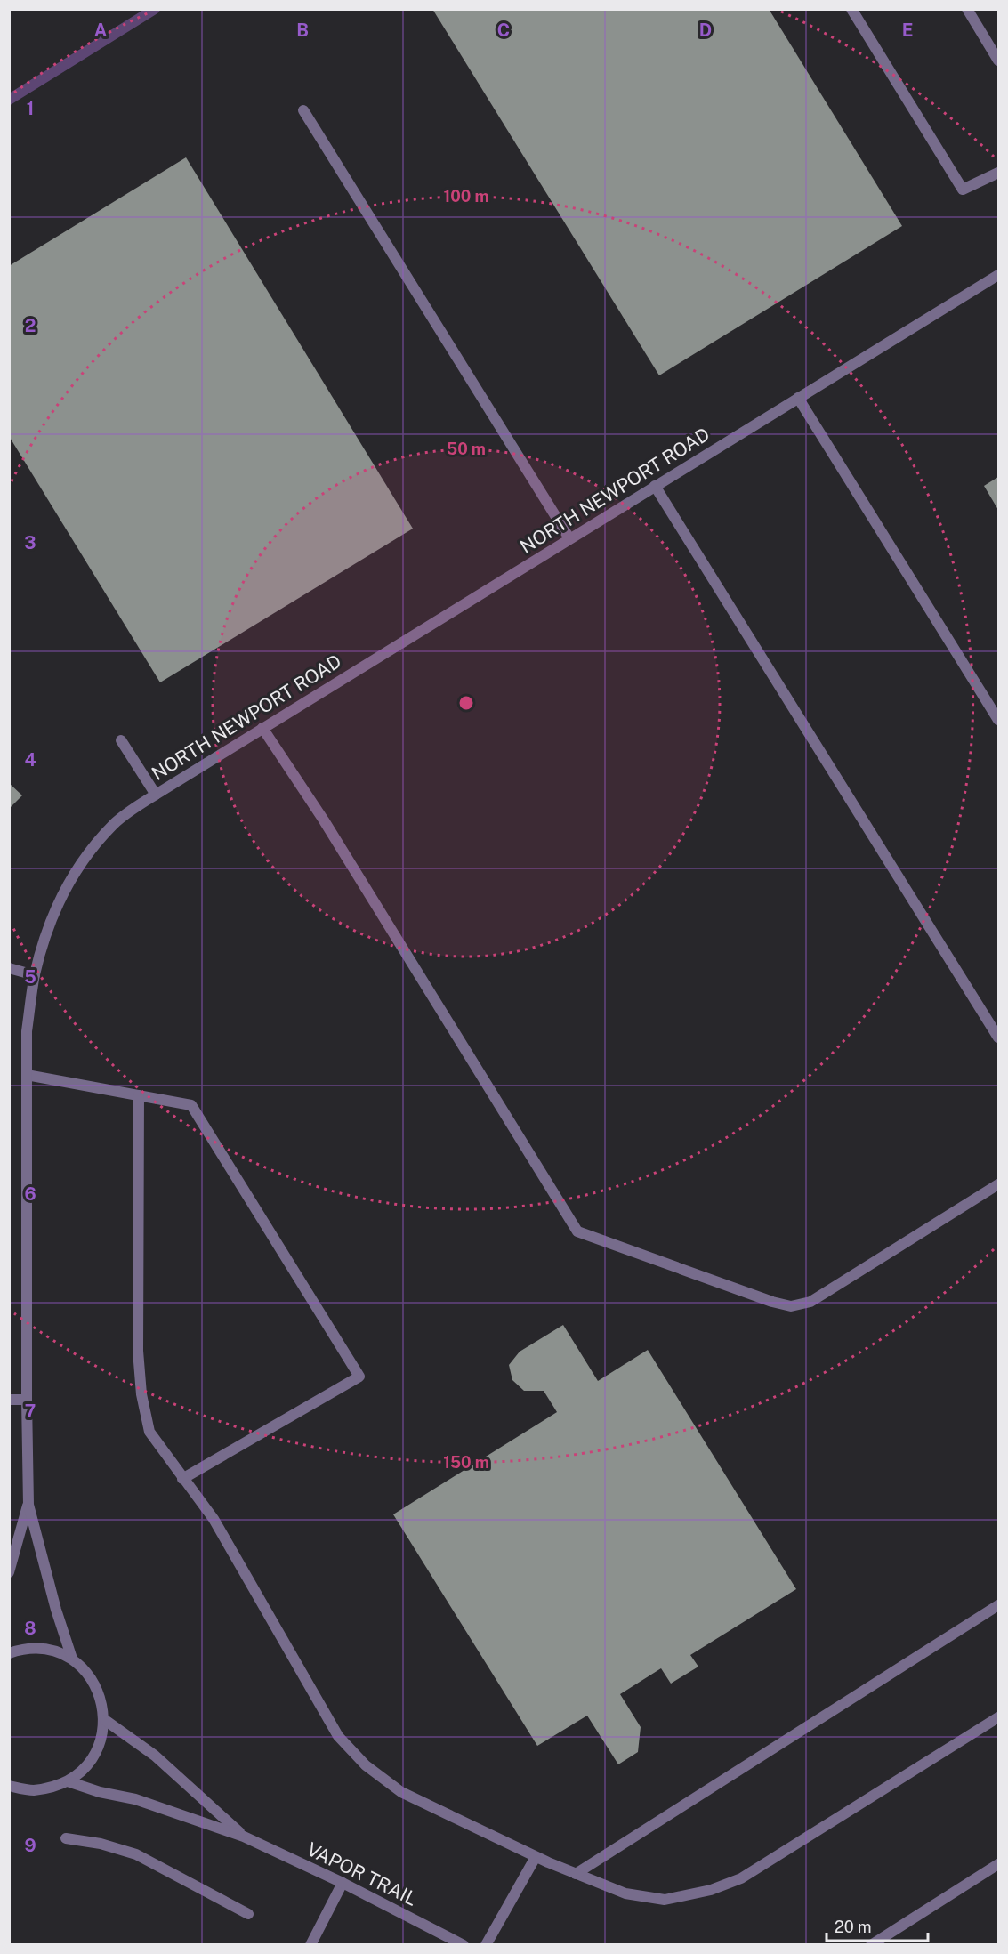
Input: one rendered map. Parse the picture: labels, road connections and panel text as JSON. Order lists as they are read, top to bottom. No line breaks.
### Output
{"streets":{"street":["NORTH NEWPORT ROAD","VAPOR TRAIL"]},"scale_bar":"20 m","grid":{"columns":["A","B","C","D","E"],"rows":["1","2","3","4","5","6","7","8","9"]},"rings":["100 m","50 m","150 m"]}
